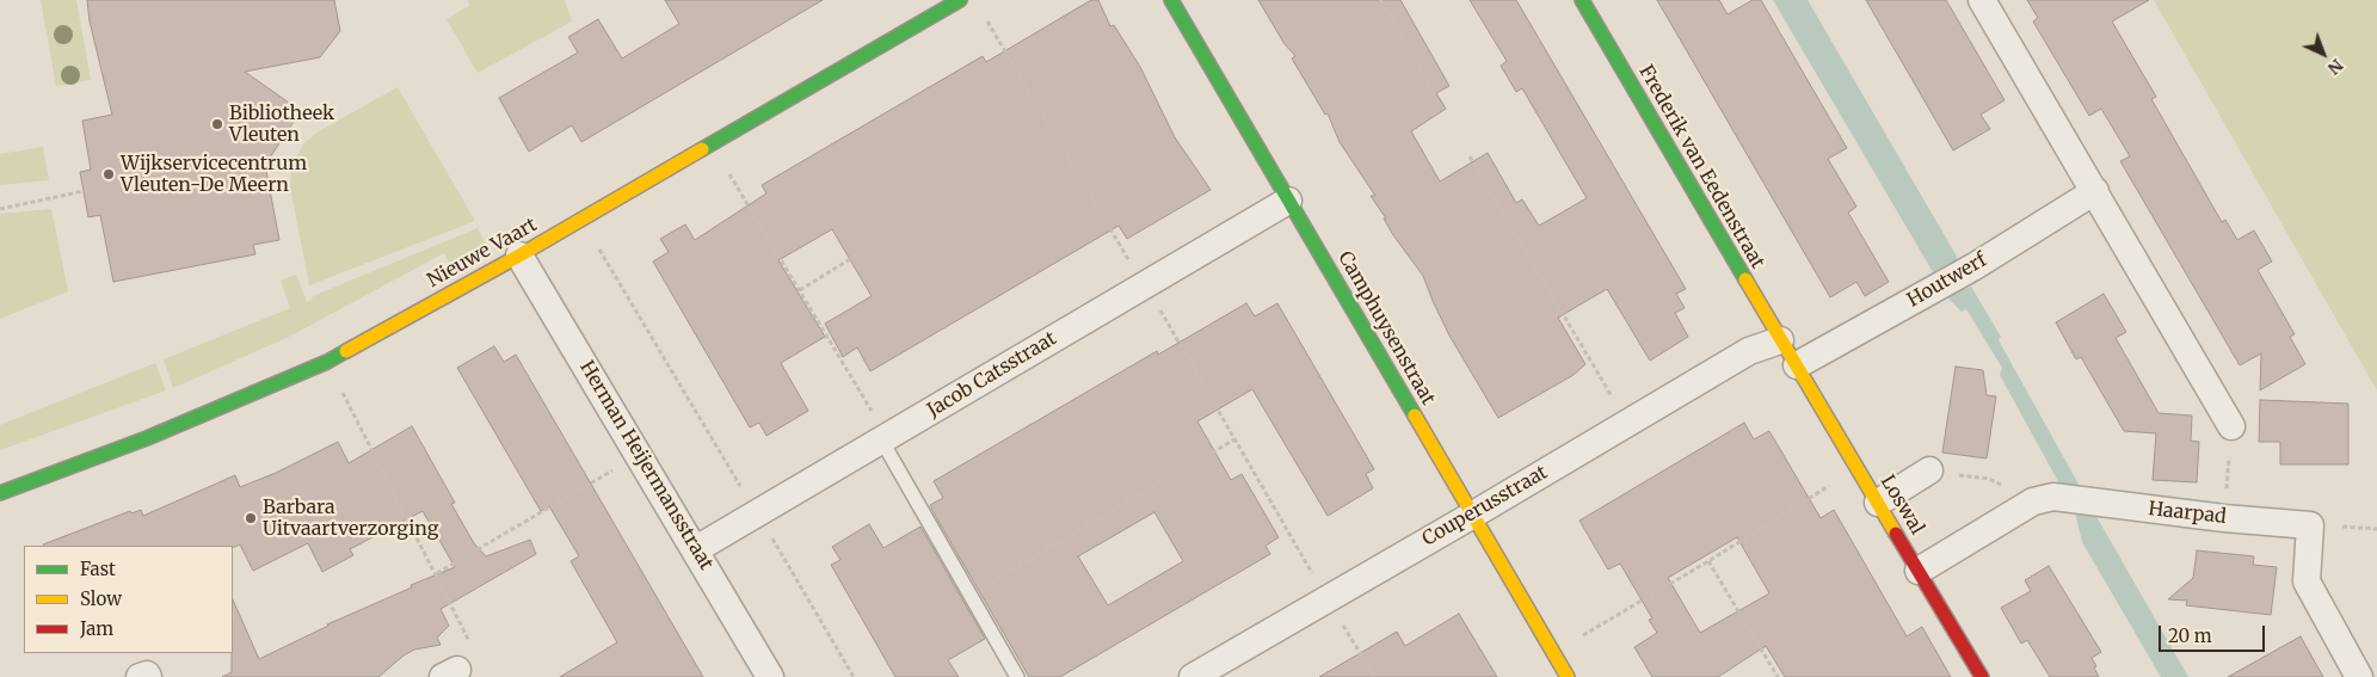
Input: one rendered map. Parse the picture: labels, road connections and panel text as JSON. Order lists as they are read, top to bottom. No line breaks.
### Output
{"streets":{"street":["Frederik van Eedenstraat","Nieuwe Vaart","Houtwerf","Camphuysenstraat","Jacob Catsstraat","Herman Heijermansstraat","Loswal","Couperusstraat","Haarpad"]},"crossings":[["Frederik van Eedenstraat","Houtwerf"],["Frederik van Eedenstraat","Loswal"],["Frederik van Eedenstraat","Couperusstraat"],["Nieuwe Vaart","Herman Heijermansstraat"],["Houtwerf","Loswal"],["Houtwerf","Couperusstraat"],["Camphuysenstraat","Jacob Catsstraat"],["Camphuysenstraat","Couperusstraat"],["Jacob Catsstraat","Herman Heijermansstraat"],["Loswal","Couperusstraat"]],"places":["Bibliotheek Vleuten","Wijkservicecentrum Vleuten-De Meern","Barbara Uitvaartverzorging"],"legend":["Fast","Slow","Jam"],"scale_bar":"20 m","north":"bottom right"}
